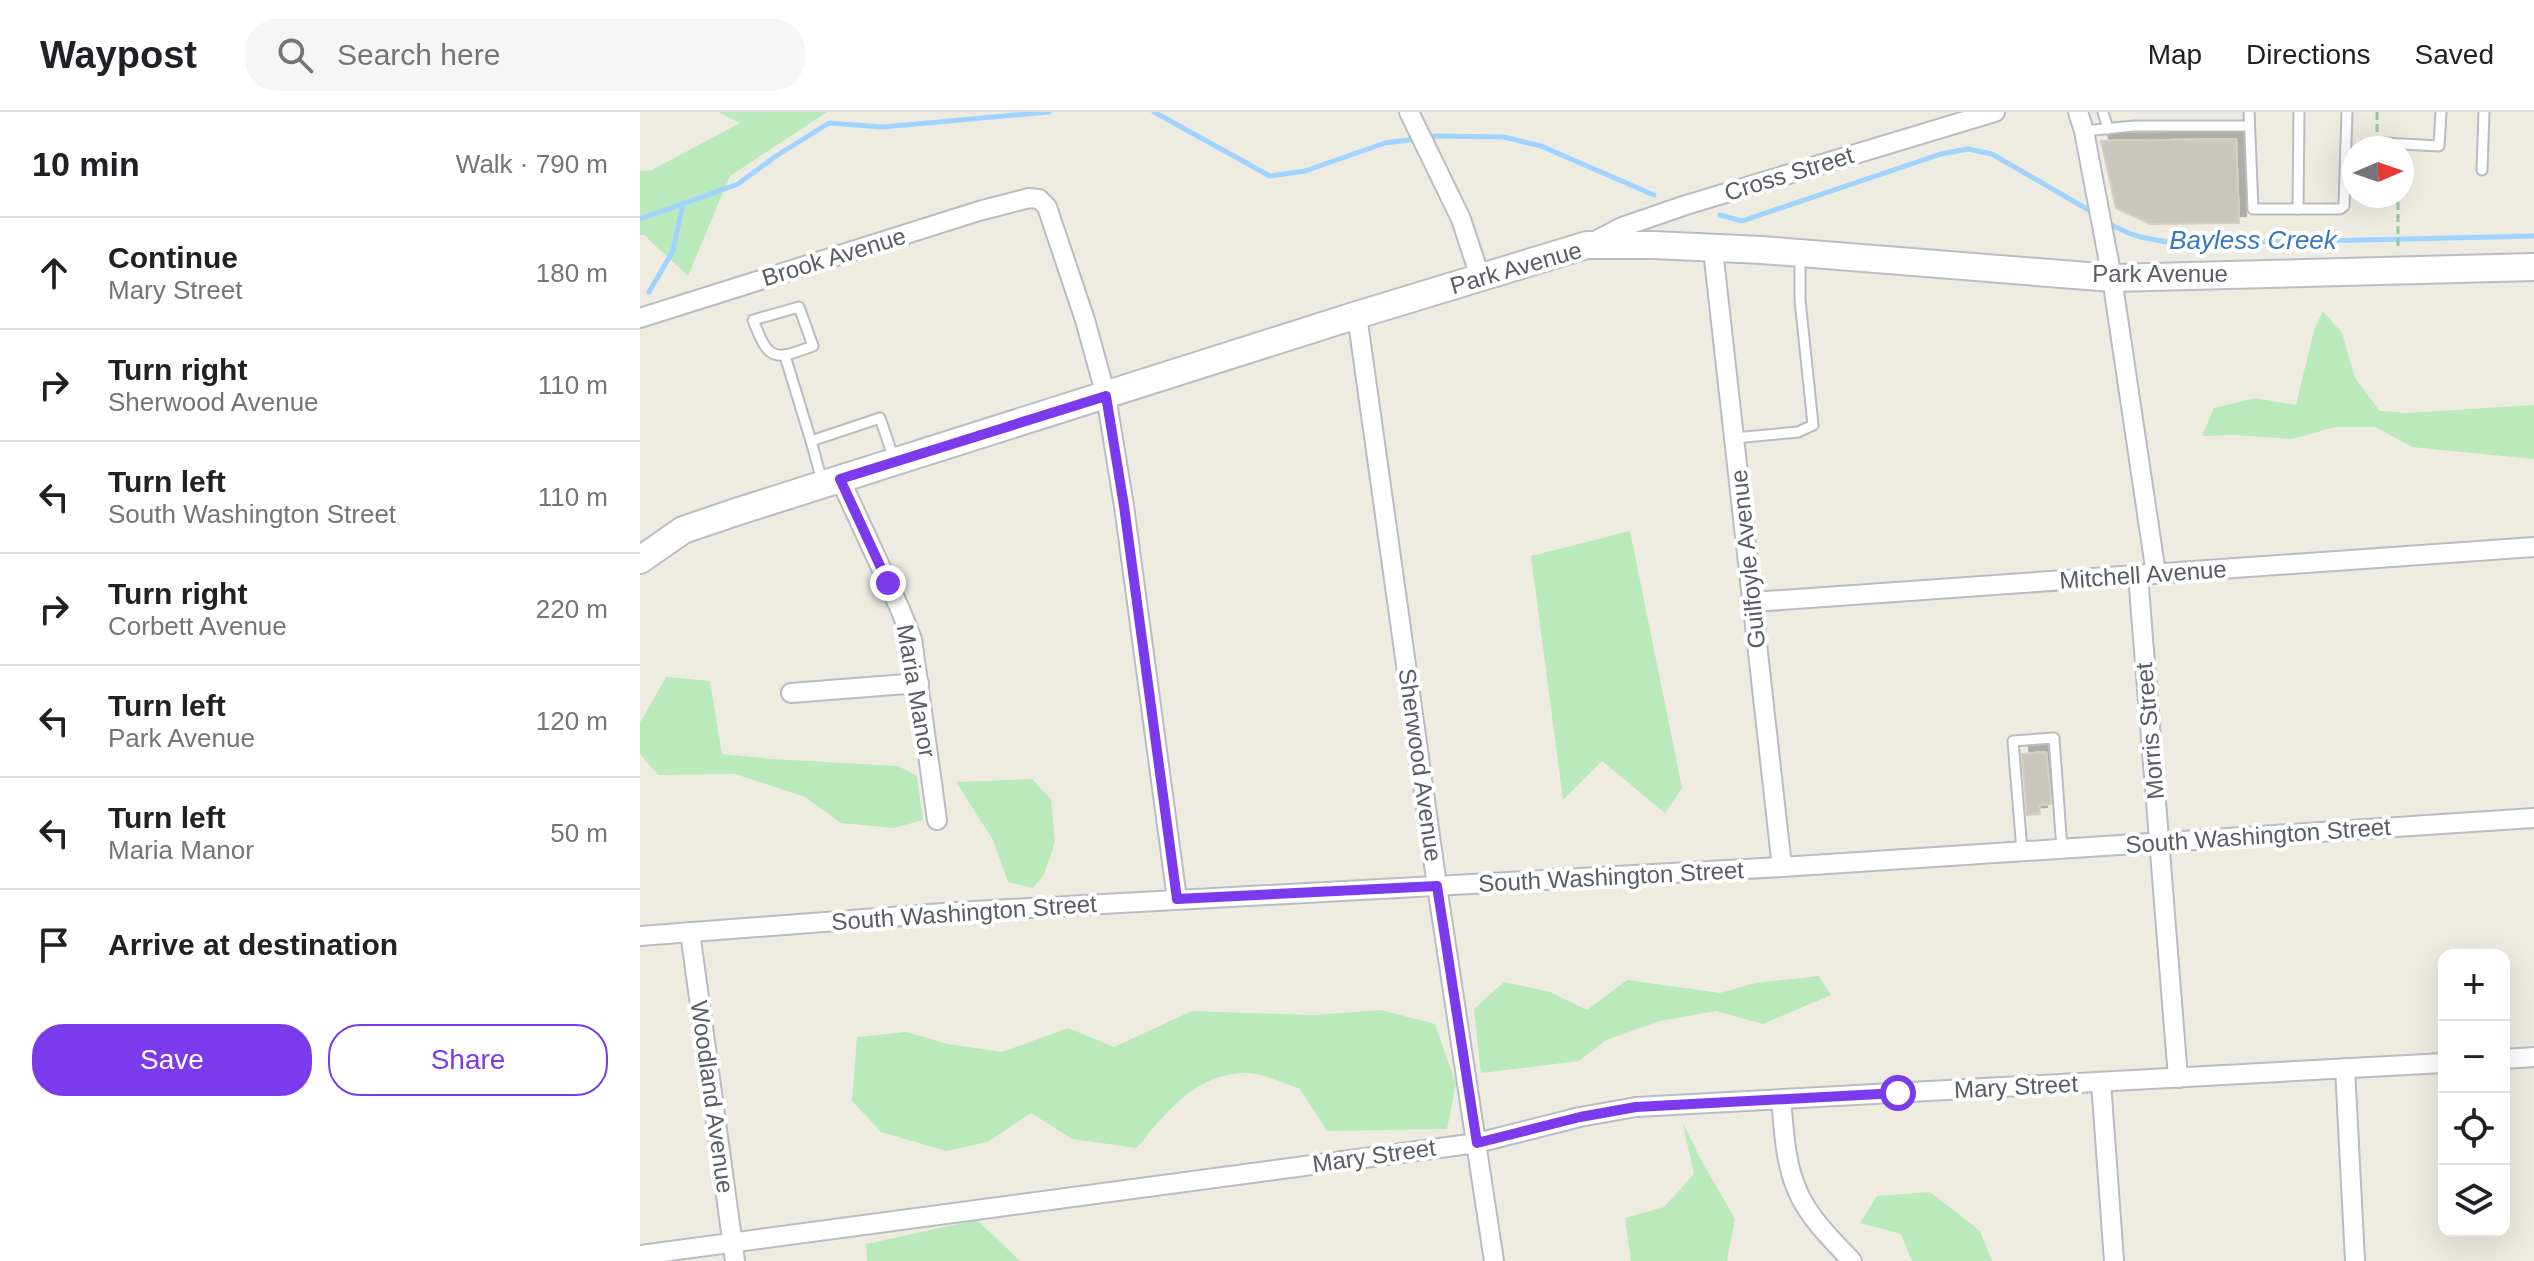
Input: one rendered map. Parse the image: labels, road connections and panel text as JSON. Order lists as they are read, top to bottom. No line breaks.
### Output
{"streets":{"street":["Cross Street","Brook Avenue","Park Avenue","Guilfoyle Avenue","Mitchell Avenue","Maria Manor","Morris Street","Sherwood Avenue","South Washington Street","Mary Street","Woodland Avenue"]},"crossings":[["Cross Street","Park Avenue"],["Brook Avenue","Park Avenue"],["Park Avenue","Guilfoyle Avenue"],["Park Avenue","Maria Manor"],["Park Avenue","Morris Street"],["Park Avenue","Sherwood Avenue"],["Guilfoyle Avenue","Mitchell Avenue"],["Guilfoyle Avenue","South Washington Street"],["Mitchell Avenue","Morris Street"],["Morris Street","South Washington Street"],["Morris Street","Mary Street"],["Sherwood Avenue","South Washington Street"],["Sherwood Avenue","Mary Street"],["South Washington Street","Woodland Avenue"],["Mary Street","Woodland Avenue"]],"water":["Bayless Creek"],"north":"right","page":{"header":"Waypost","search":"Search here","nav":["Map","Directions","Saved"],"heading":["10 min","Walk · 790 m"],"list":[["Continue","Mary Street","180 m"],["Turn right","Sherwood Avenue","110 m"],["Turn left","South Washington Street","110 m"],["Turn right","Corbett Avenue","220 m"],["Turn left","Park Avenue","120 m"],["Turn left","Maria Manor","50 m"],"Arrive at destination"],"map_buttons":["+","−"],"buttons":["Save","Share"]}}
